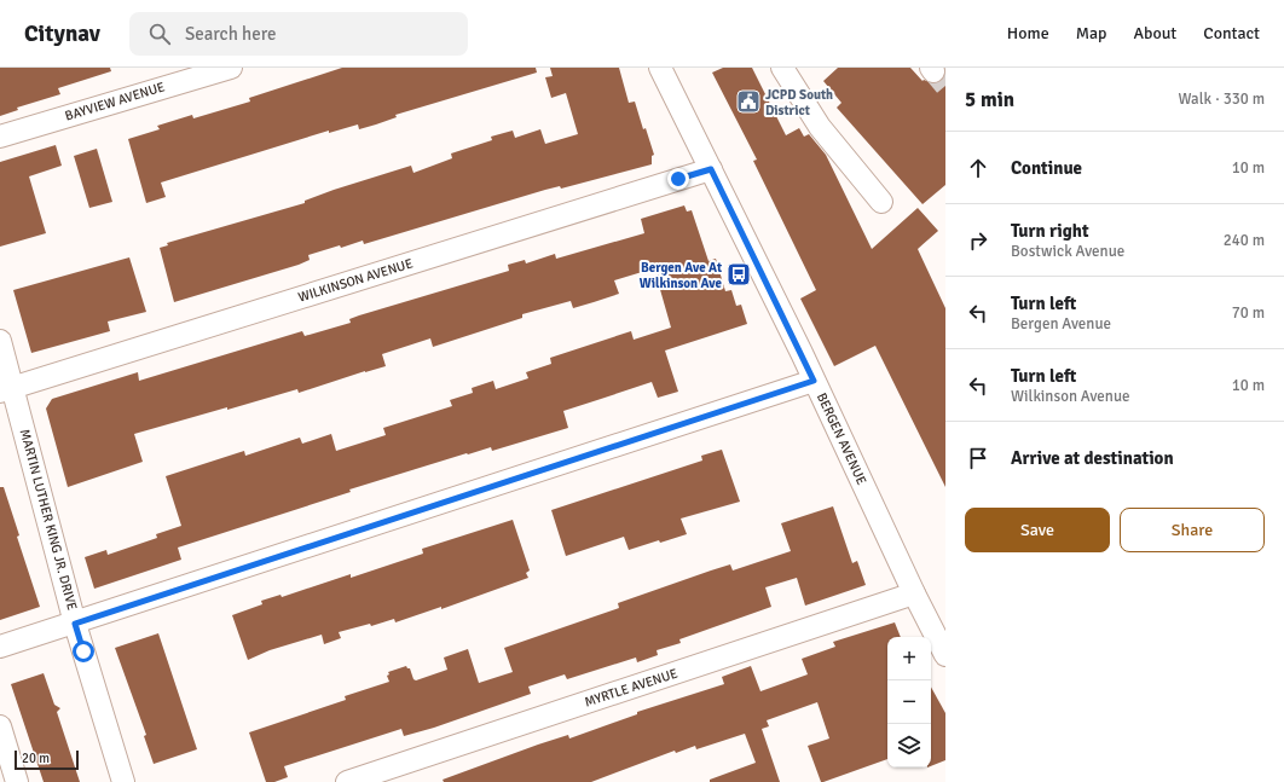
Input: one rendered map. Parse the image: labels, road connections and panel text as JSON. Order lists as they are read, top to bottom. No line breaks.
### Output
{"streets":{"street":["BAYVIEW AVENUE","WILKINSON AVENUE","BERGEN AVENUE","MARTIN LUTHER KING JR. DRIVE","MYRTLE AVENUE"]},"crossings":[["WILKINSON AVENUE","BERGEN AVENUE"],["WILKINSON AVENUE","MARTIN LUTHER KING JR. DRIVE"],["BERGEN AVENUE","MYRTLE AVENUE"]],"places":{"public building":["JCPD South District"],"bus stop":["Bergen Ave At Wilkinson Ave"]},"scale_bar":"20 m","page":{"header":"Citynav","search":"Search here","nav":["Home","Map","About","Contact"],"heading":["5 min","Walk · 330 m"],"list":[["Continue","10 m"],["Turn right","Bostwick Avenue","240 m"],["Turn left","Bergen Avenue","70 m"],["Turn left","Wilkinson Avenue","10 m"],"Arrive at destination"],"buttons":["Save","Share"],"map_buttons":["+","−"],"scale":"20 m"}}
